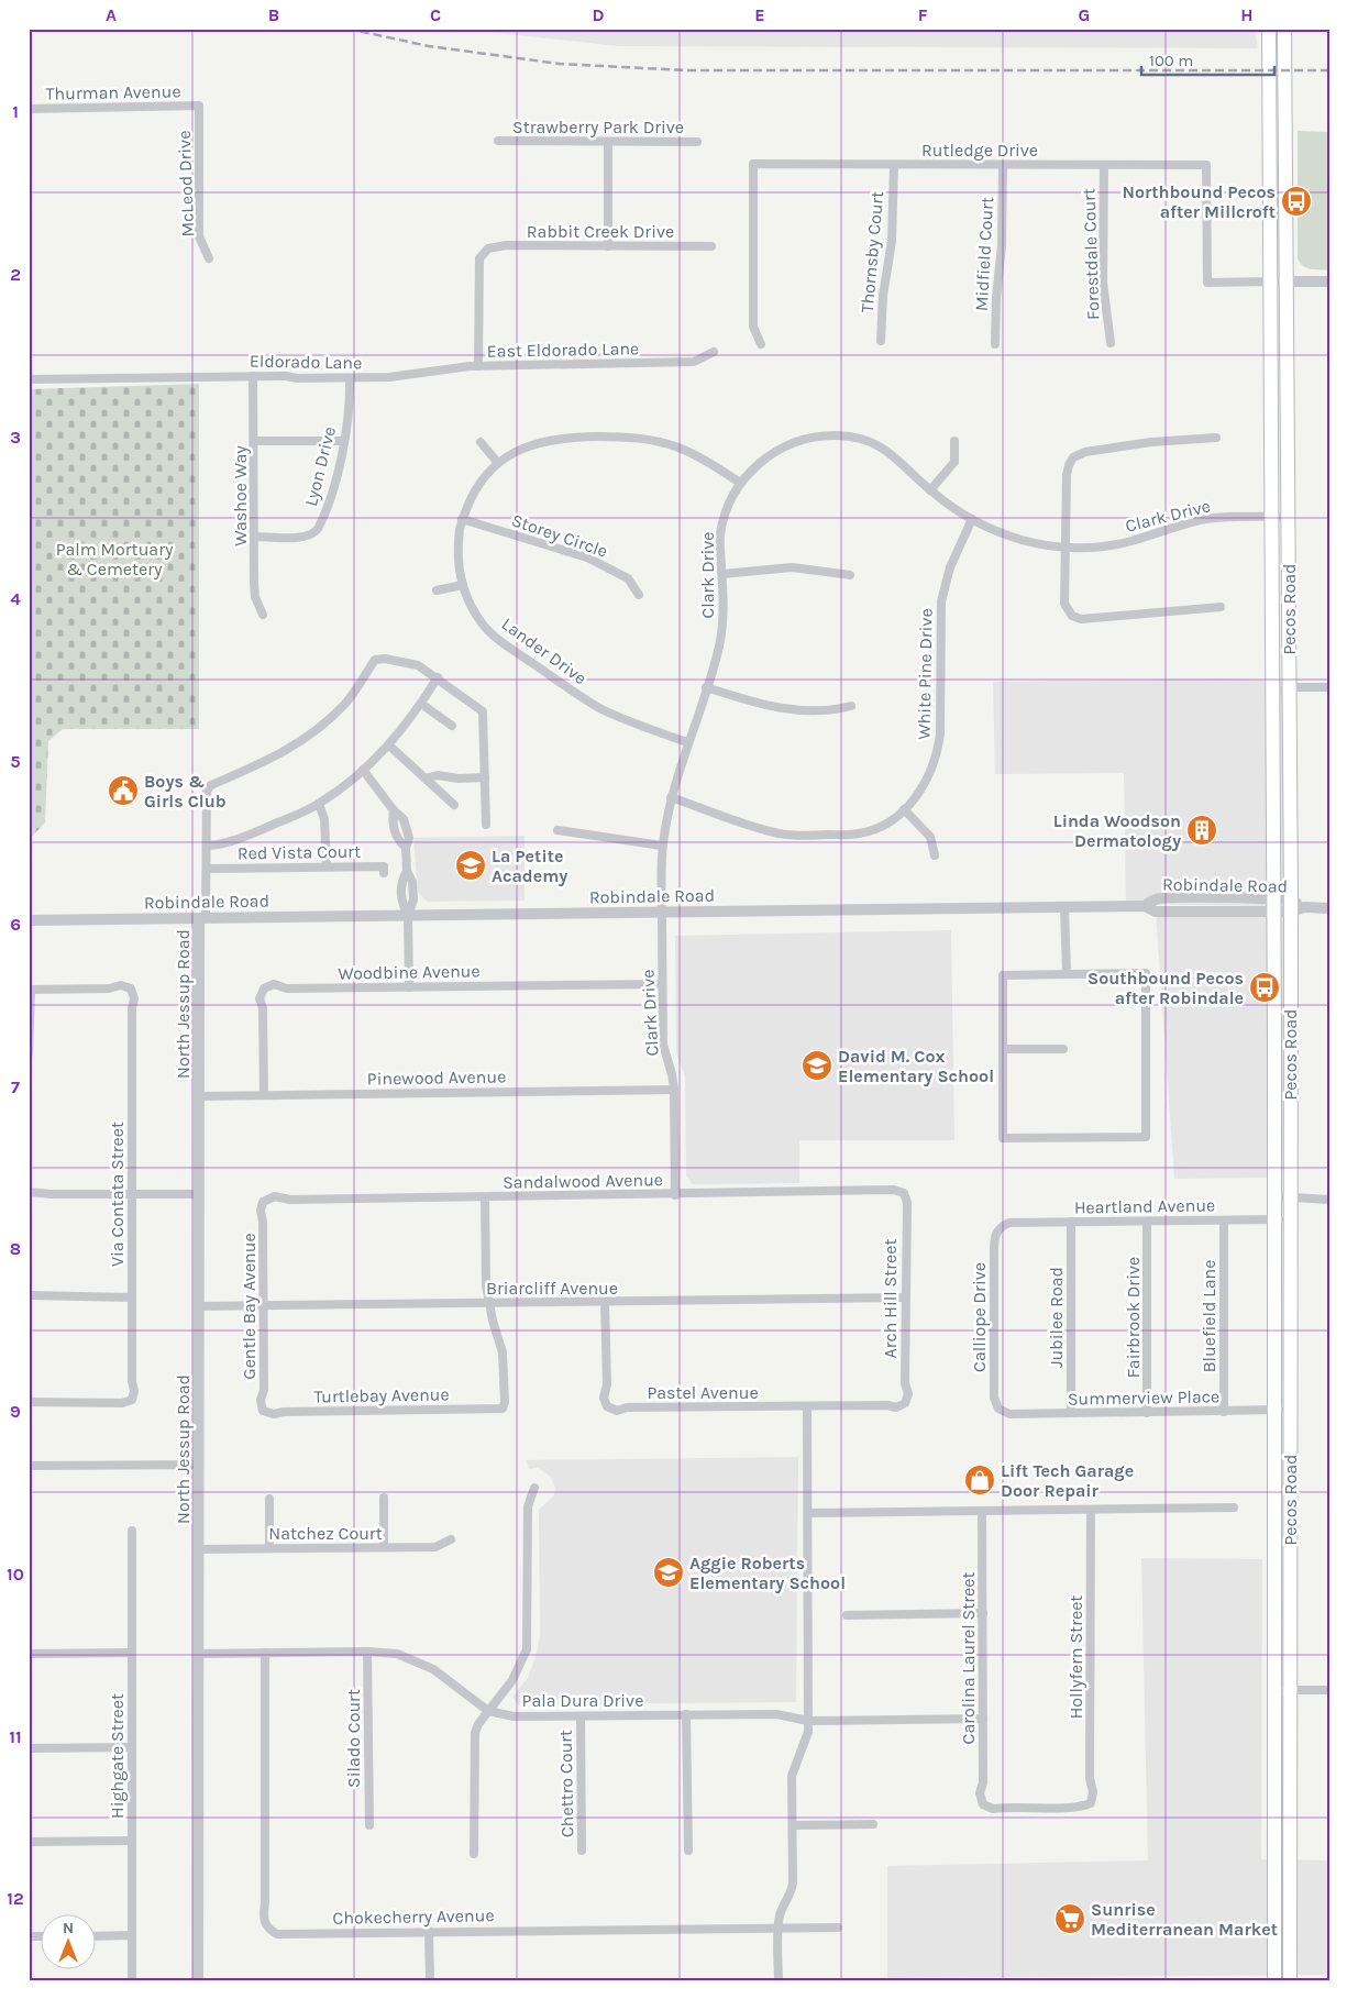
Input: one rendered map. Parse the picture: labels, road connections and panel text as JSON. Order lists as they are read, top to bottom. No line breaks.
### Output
{"streets":{"main road":["Pecos Road"],"street":["Thurman Avenue","Strawberry Park Drive","Rutledge Drive","McLeod Drive","Rabbit Creek Drive","Thornsby Court","Midfield Court","Forestdale Court","East Eldorado Lane","Eldorado Lane","Lyon Drive","Washoe Way","Clark Drive","Storey Circle","Lander Drive","White Pine Drive","Red Vista Court","Robindale Road","Woodbine Avenue","North Jessup Road","Pinewood Avenue","Sandalwood Avenue","Via Contata Street","Heartland Avenue","Briarcliff Avenue","Arch Hill Street","Gentle Bay Avenue","Bluefield Lane","Calliope Drive","Jubilee Road","Fairbrook Drive","Pastel Avenue","Turtlebay Avenue","Summerview Place","Natchez Court","Hollyfern Street","Carolina Laurel Street","Pala Dura Drive","Silado Court","Highgate Street","Chettro Court","Chokecherry Avenue"]},"crossings":[["Thurman Avenue","McLeod Drive"],["Rutledge Drive","Thornsby Court"],["Rutledge Drive","Midfield Court"],["Rutledge Drive","Forestdale Court"],["Rutledge Drive","Pecos Road"],["Rabbit Creek Drive","East Eldorado Lane"],["East Eldorado Lane","Eldorado Lane"],["Eldorado Lane","Lyon Drive"],["Eldorado Lane","Washoe Way"],["Lyon Drive","Washoe Way"],["Clark Drive","Pecos Road"],["Clark Drive","Lander Drive"],["Clark Drive","White Pine Drive"],["Clark Drive","Robindale Road"],["Clark Drive","Woodbine Avenue"],["Clark Drive","Pinewood Avenue"],["Clark Drive","Sandalwood Avenue"],["Storey Circle","Lander Drive"],["Pecos Road","Robindale Road"],["Pecos Road","Heartland Avenue"],["Pecos Road","Summerview Place"],["Robindale Road","North Jessup Road"],["Woodbine Avenue","Pinewood Avenue"],["North Jessup Road","Pinewood Avenue"],["North Jessup Road","Briarcliff Avenue"],["North Jessup Road","Natchez Court"],["North Jessup Road","Pala Dura Drive"],["Sandalwood Avenue","Arch Hill Street"],["Sandalwood Avenue","Gentle Bay Avenue"],["Heartland Avenue","Bluefield Lane"],["Heartland Avenue","Calliope Drive"],["Heartland Avenue","Jubilee Road"],["Heartland Avenue","Fairbrook Drive"],["Briarcliff Avenue","Arch Hill Street"],["Briarcliff Avenue","Gentle Bay Avenue"],["Briarcliff Avenue","Pastel Avenue"],["Briarcliff Avenue","Turtlebay Avenue"],["Arch Hill Street","Pastel Avenue"],["Gentle Bay Avenue","Turtlebay Avenue"],["Bluefield Lane","Summerview Place"],["Calliope Drive","Summerview Place"],["Jubilee Road","Summerview Place"],["Fairbrook Drive","Summerview Place"],["Hollyfern Street","Carolina Laurel Street"],["Carolina Laurel Street","Pala Dura Drive"],["Pala Dura Drive","Silado Court"],["Pala Dura Drive","Chettro Court"],["Pala Dura Drive","Chokecherry Avenue"]],"parks":["Palm Mortuary & Cemetery"],"places":{"bus stop":["Northbound Pecos after Millcroft","Southbound Pecos after Robindale"],"public building":["Boys & Girls Club"],"building":["Linda Woodson Dermatology"],"school or university":["La Petite Academy","David M. Cox Elementary School","Aggie Roberts Elementary School"],"shop":["Lift Tech Garage Door Repair"],"supermarket":["Sunrise Mediterranean Market"]},"scale_bar":"100 m","north":"top","grid":{"columns":["A","B","C","D","E","F","G","H"],"rows":["1","2","3","4","5","6","7","8","9","10","11","12"]}}
